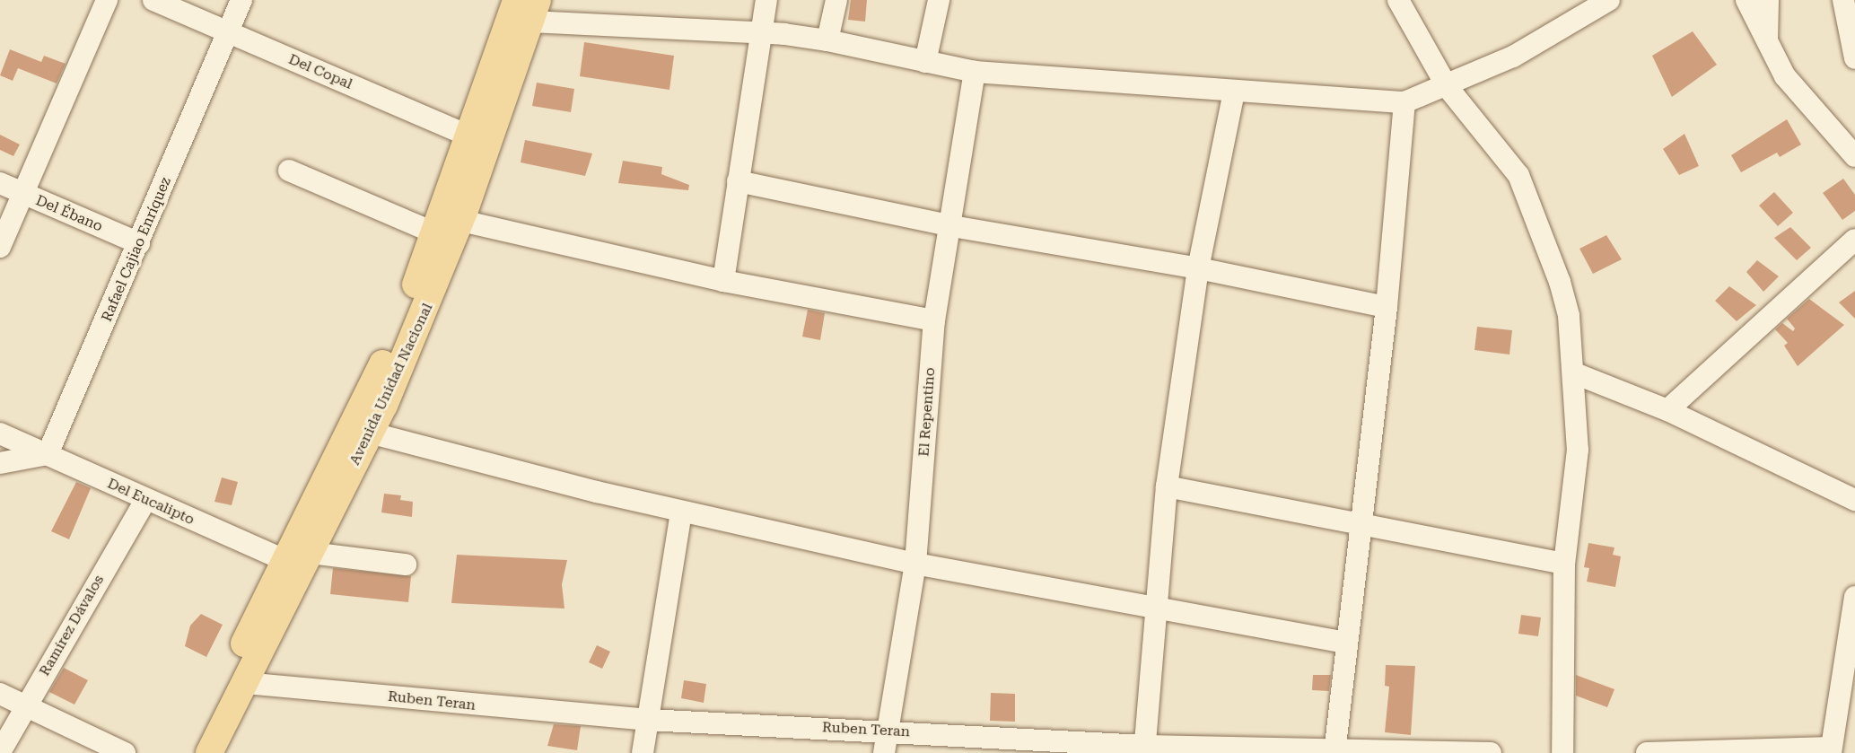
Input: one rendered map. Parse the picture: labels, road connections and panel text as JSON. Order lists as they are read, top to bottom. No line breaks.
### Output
{"streets":{"main road":["Avenida Unidad Nacional"],"street":["Del Copal","Del Ébano","Rafael Cajiao Enríquez","El Repentino","Del Eucalipto","Ramírez Dávalos","Ruben Teran"]},"crossings":[["Del Copal","Rafael Cajiao Enríquez"],["Del Copal","Avenida Unidad Nacional"],["Del Ébano","Rafael Cajiao Enríquez"],["Rafael Cajiao Enríquez","Del Eucalipto"],["Avenida Unidad Nacional","Del Eucalipto"],["Avenida Unidad Nacional","Ruben Teran"],["El Repentino","Ruben Teran"],["Del Eucalipto","Ramírez Dávalos"]]}
